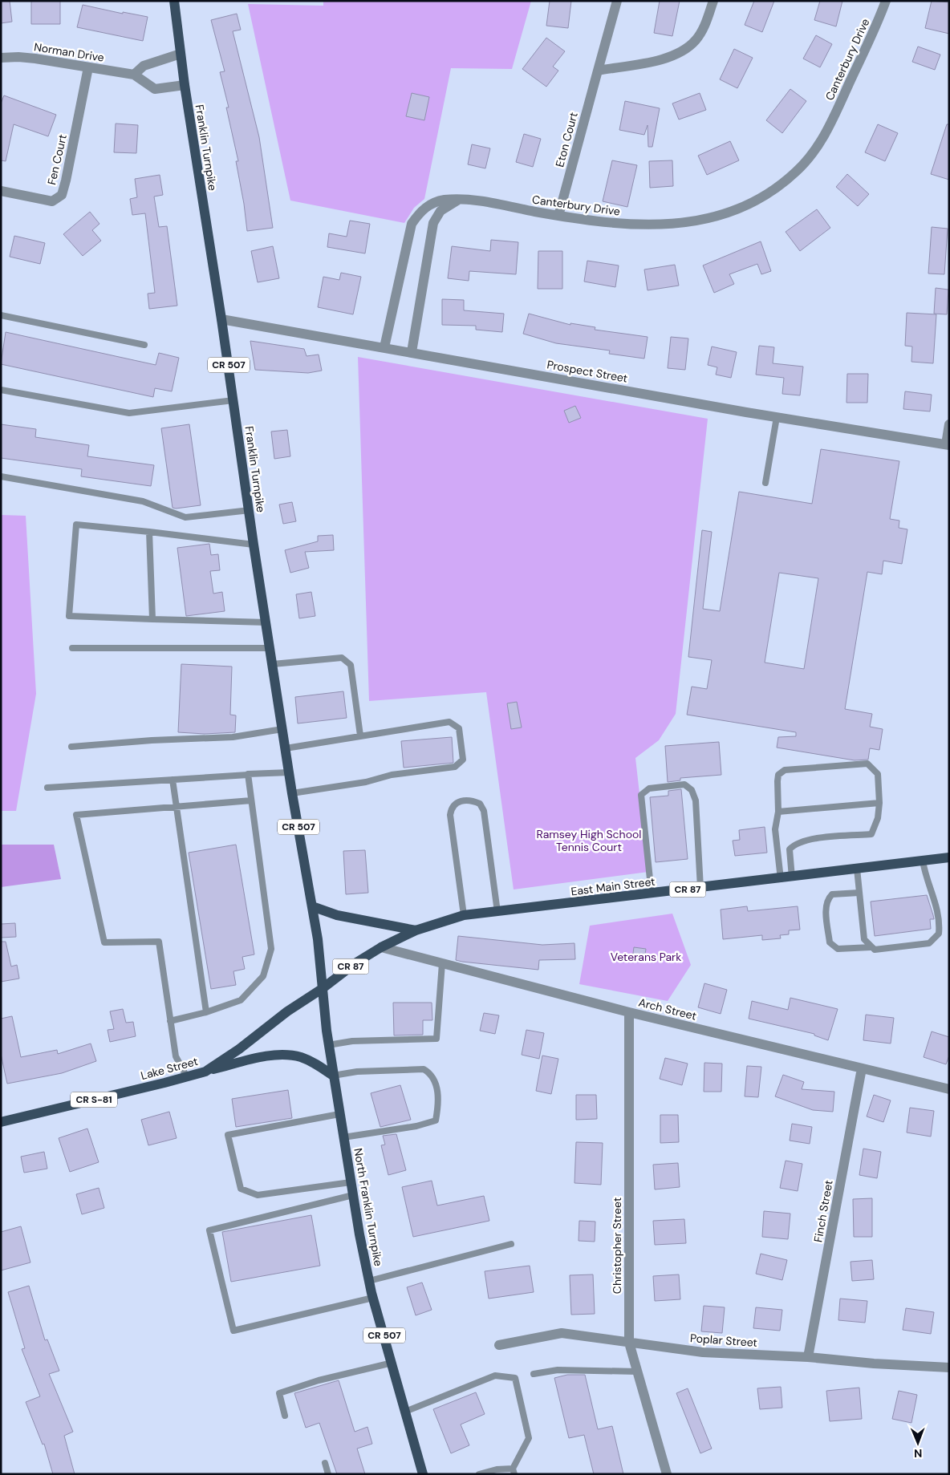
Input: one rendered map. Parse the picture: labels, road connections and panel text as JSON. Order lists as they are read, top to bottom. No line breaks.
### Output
{"streets":{"main road":["Franklin Turnpike","CR 507","East Main Street","CR 87","Lake Street","CR S-81","North Franklin Turnpike"],"street":["Norman Drive","Canterbury Drive","Eton Court","Fen Court","Prospect Street","Arch Street","Finch Street","Christopher Street","Poplar Street"]},"crossings":[["Norman Drive","Franklin Turnpike"],["Norman Drive","Fen Court"],["Canterbury Drive","Eton Court"],["Canterbury Drive","Prospect Street"],["Franklin Turnpike","Prospect Street"],["Franklin Turnpike","North Franklin Turnpike"],["East Main Street","CR 87"],["East Main Street","Arch Street"],["CR 87","Arch Street"],["CR 87","Lake Street"],["CR 87","North Franklin Turnpike"],["Arch Street","Finch Street"],["Arch Street","Christopher Street"],["Lake Street","North Franklin Turnpike"],["Finch Street","Poplar Street"],["Christopher Street","Poplar Street"]],"parks":["Ramsey High School Tennis Court","Veterans Park"],"north":"bottom"}
